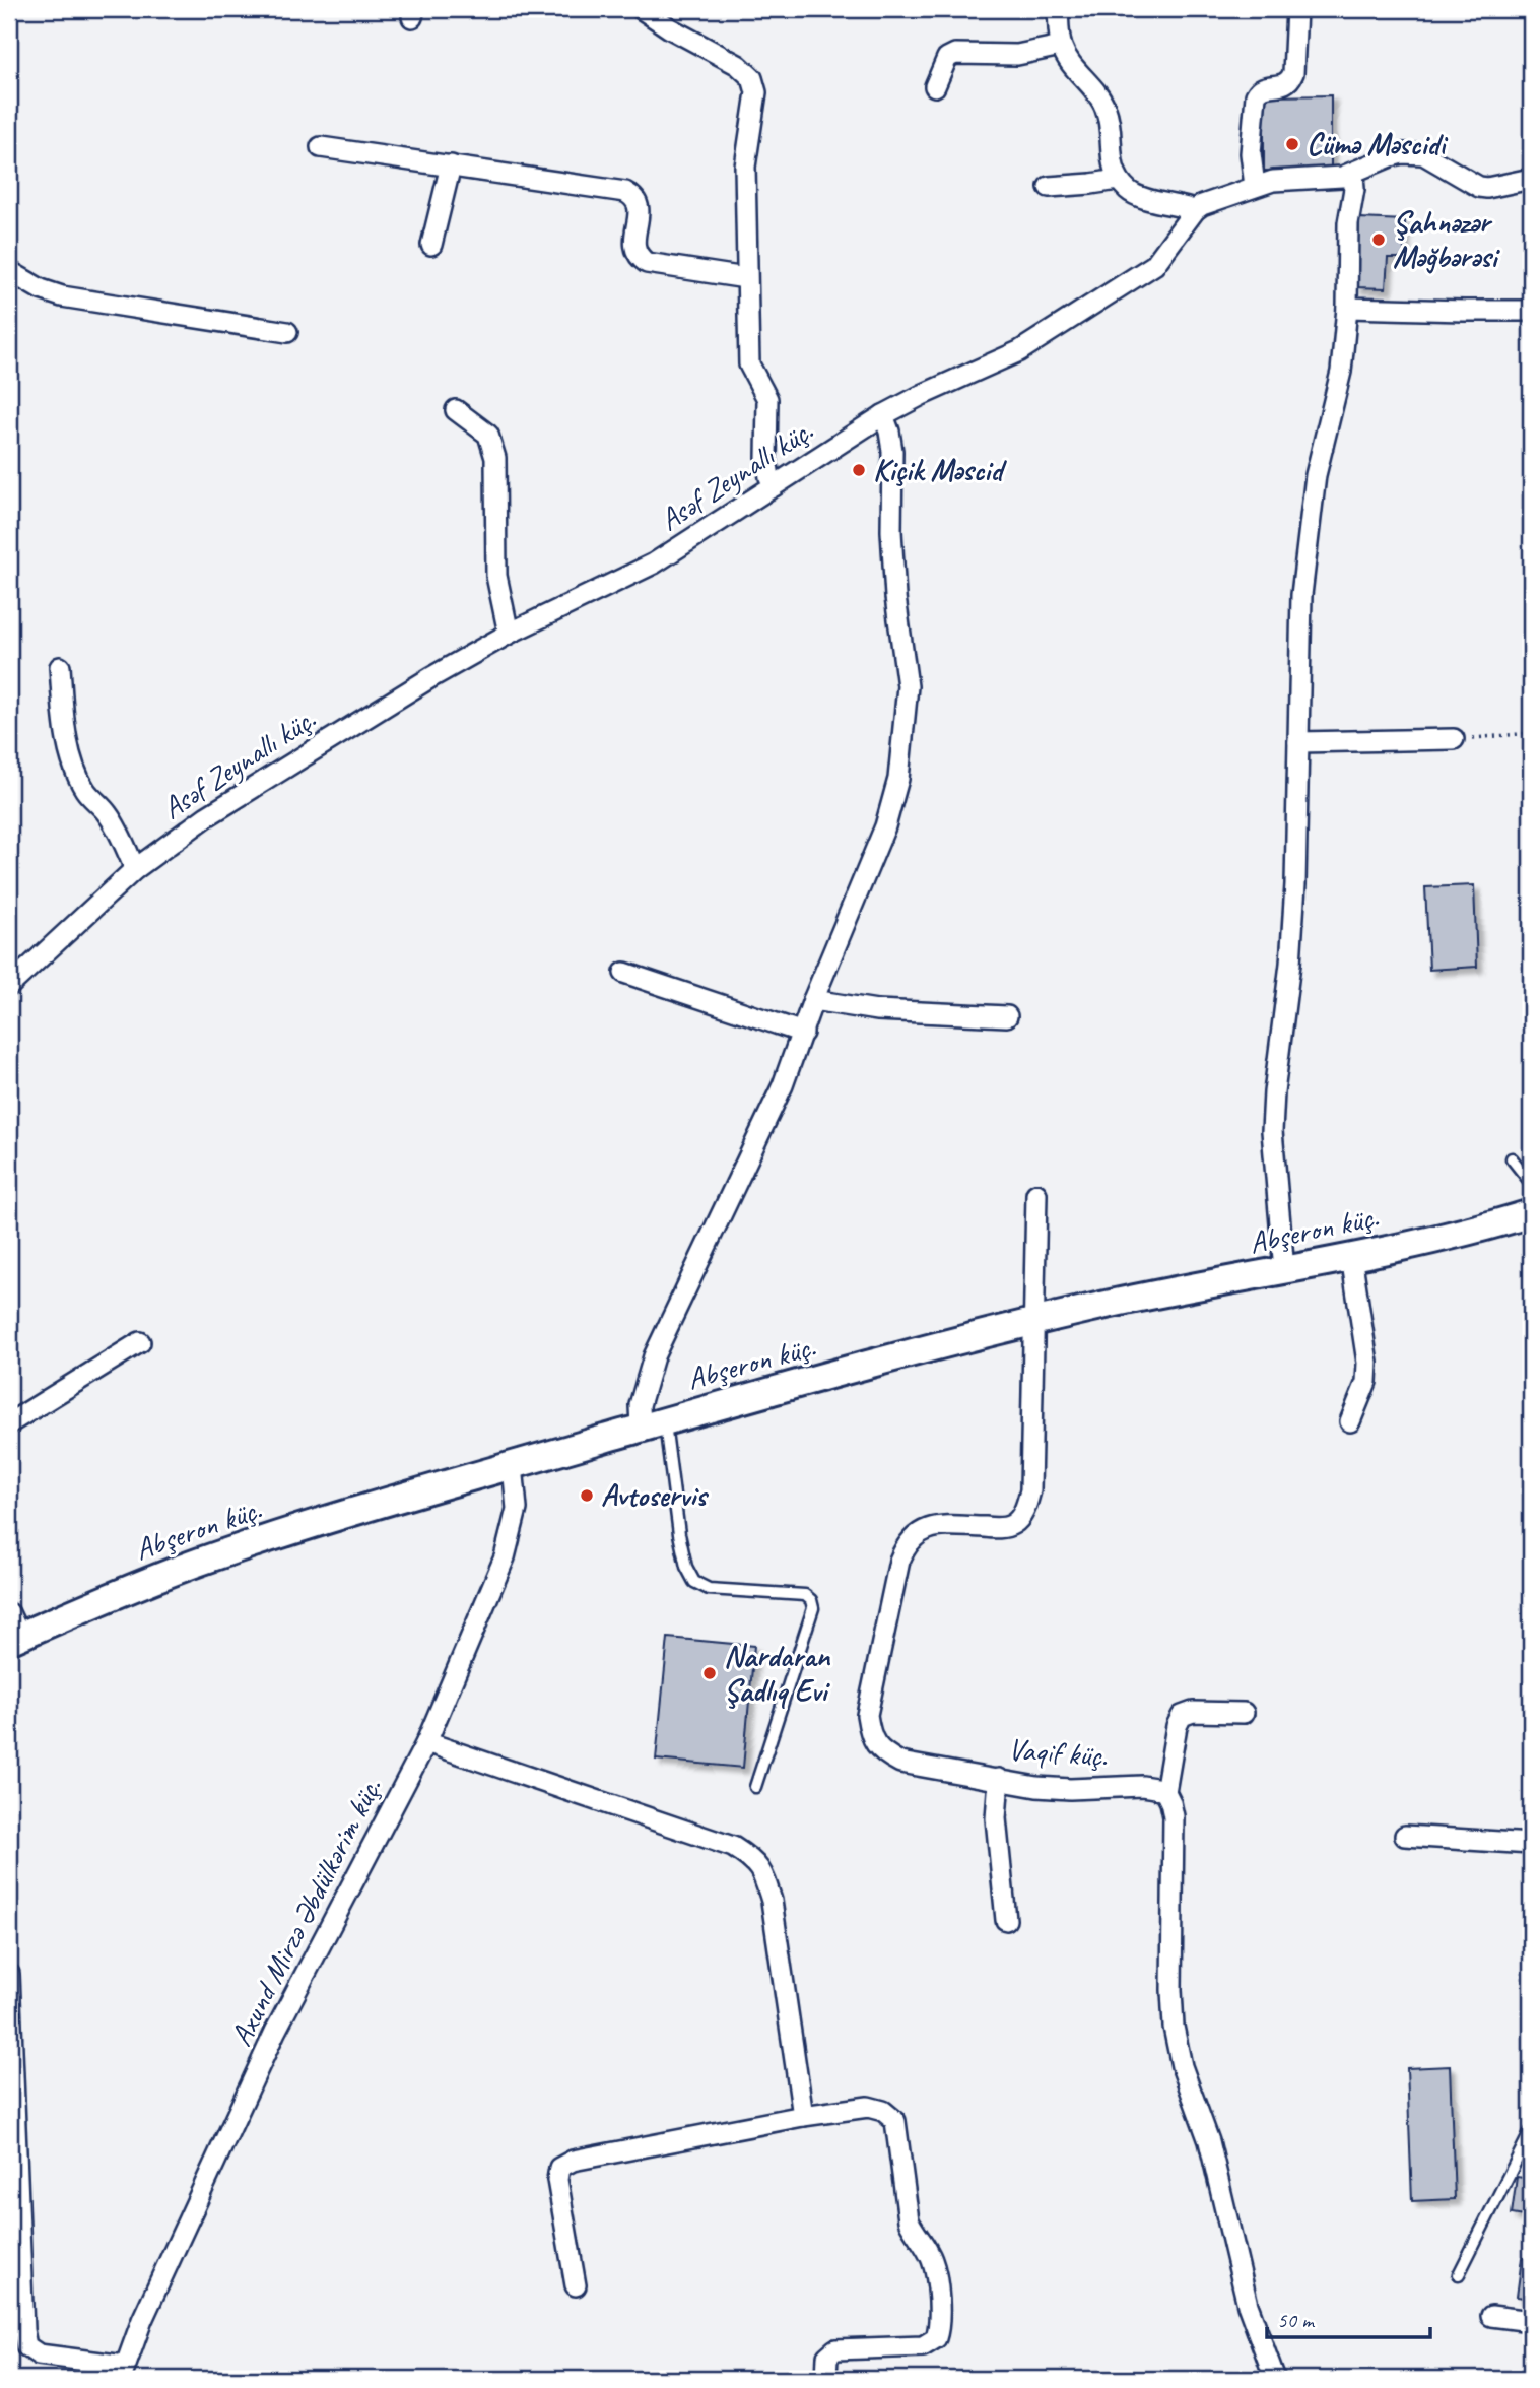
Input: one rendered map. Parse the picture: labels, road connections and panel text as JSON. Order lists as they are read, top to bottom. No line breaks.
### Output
{"streets":{"main road":["Abşeron küç."],"street":["Asəf Zeynallı küç.","Vaqif küç.","Axund Mirzə Əbdülkərim küç."]},"crossings":[["Abşeron küç.","Vaqif küç."],["Abşeron küç.","Axund Mirzə Əbdülkərim küç."]],"places":["Cümə Məscidi","Şahnəzər Məğbərəsi","Kiçik Məscid","Avtoservis","Nardaran Şadlıq Evi"],"scale_bar":"50 m"}
